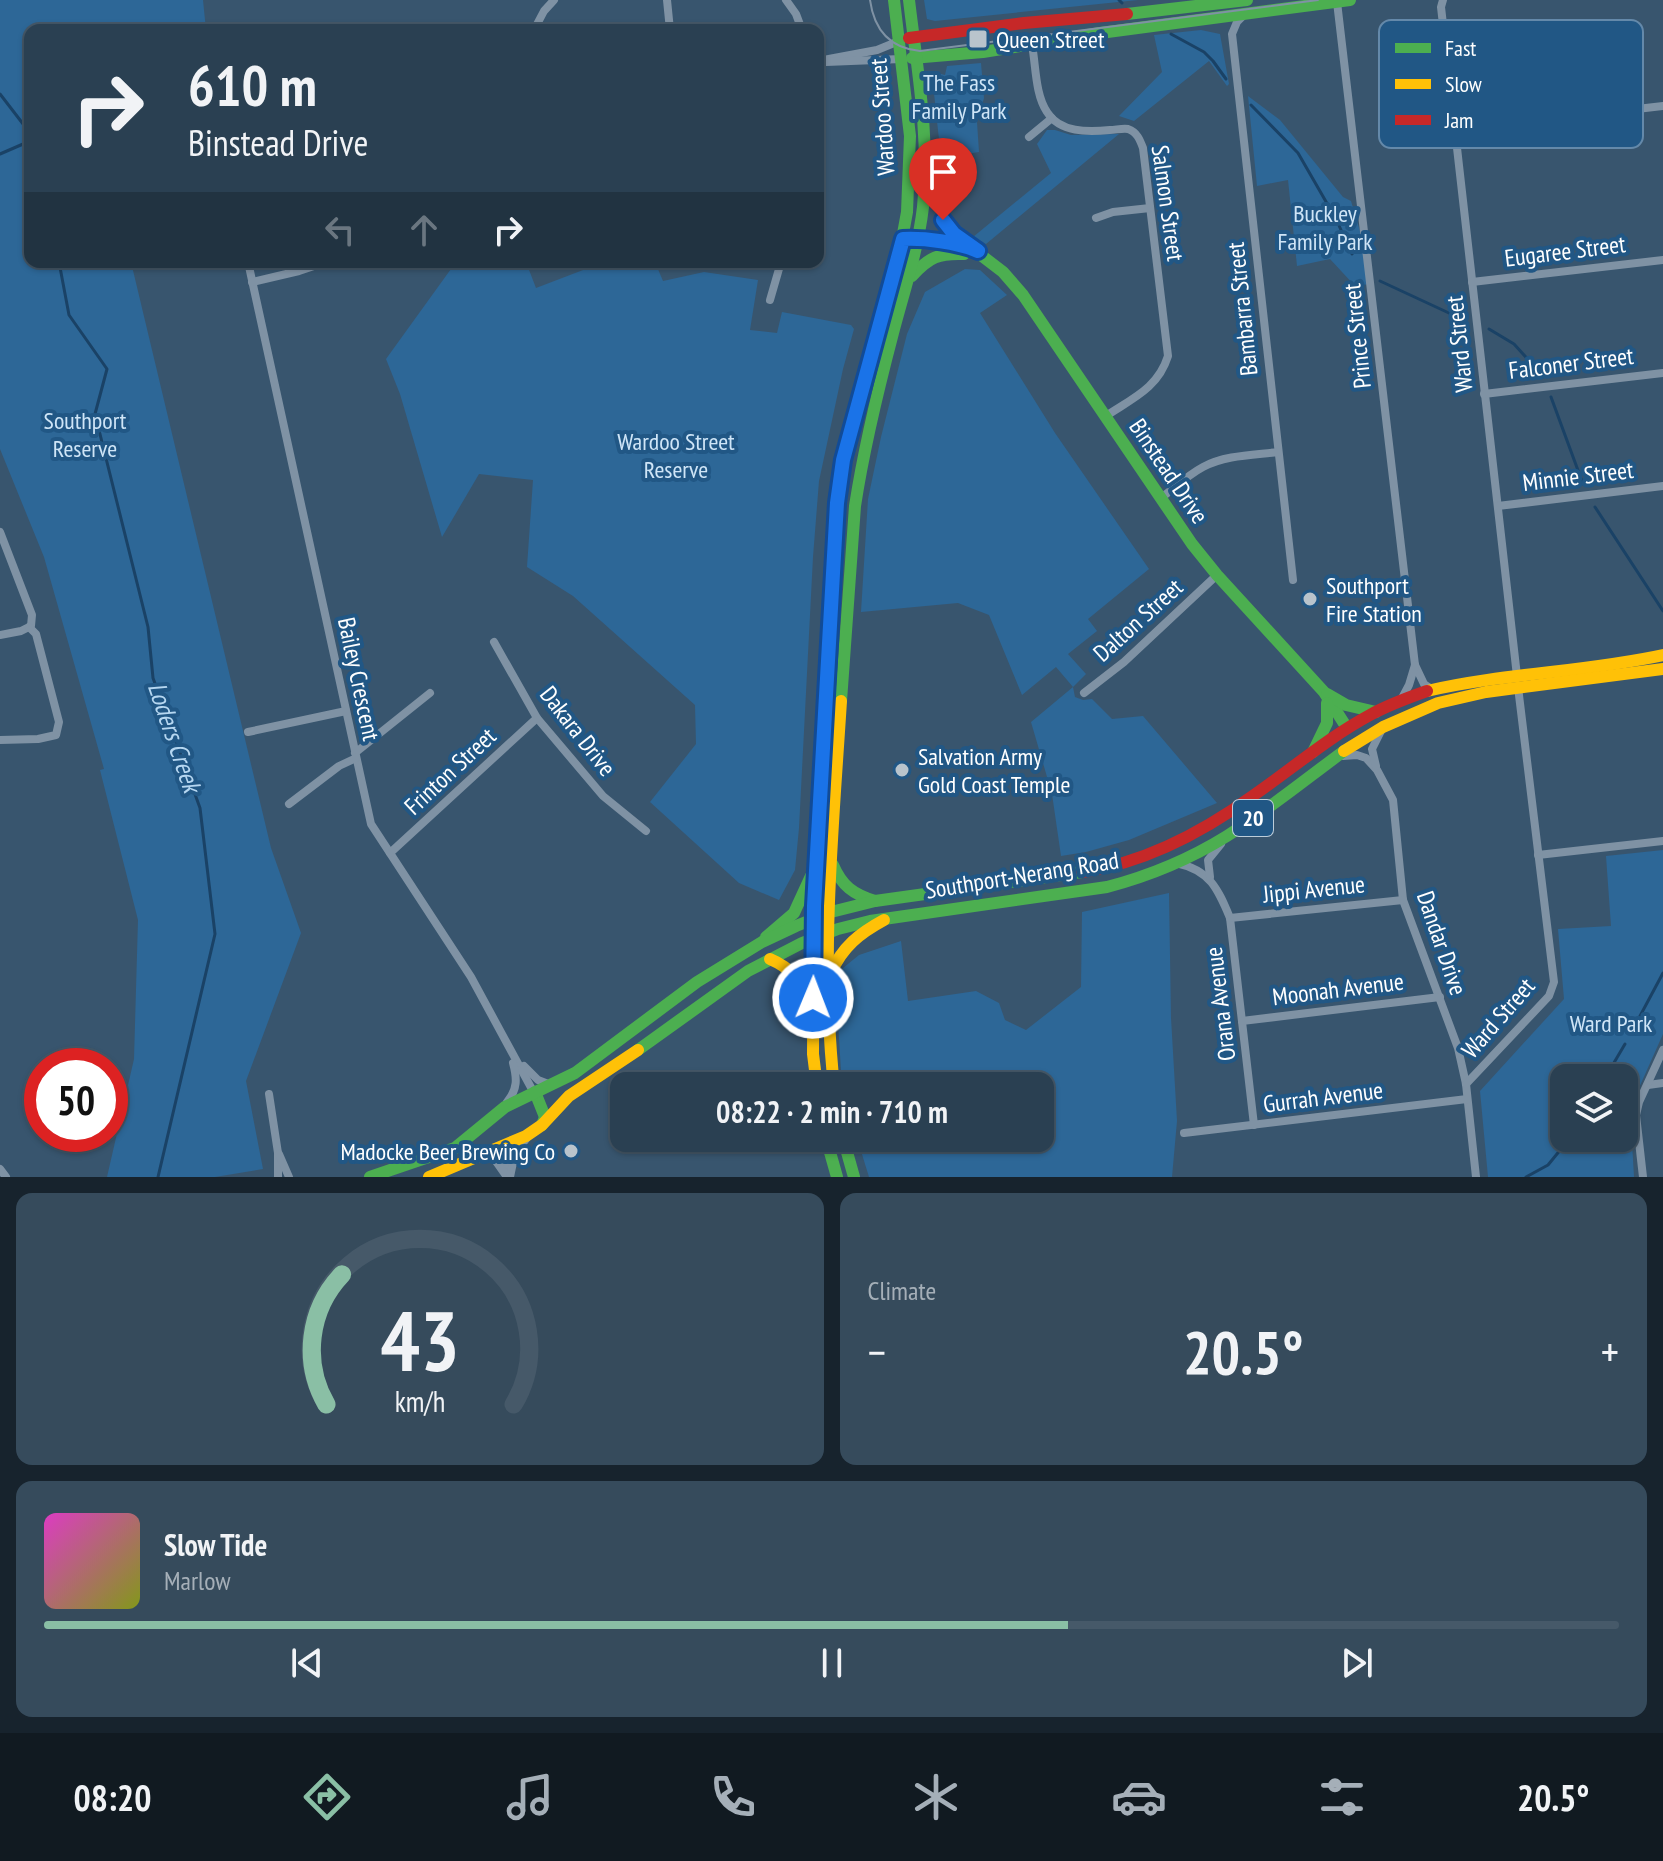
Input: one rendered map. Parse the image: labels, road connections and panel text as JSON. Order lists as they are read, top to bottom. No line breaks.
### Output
{"streets":{"main road":["Wardoo Street","Binstead Drive","20","Southport-Nerang Road"],"street":["Salmon Street","Eugaree Street","Bambarra Street","Prince Street","Ward Street","Falconer Street","Minnie Street","Dalton Street","Bailey Crescent","Dakara Drive","Frinton Street","Jippi Avenue","Dandar Drive","Moonah Avenue","Orana Avenue","Gurrah Avenue"]},"crossings":[["Wardoo Street","Binstead Drive"],["Wardoo Street","Southport-Nerang Road"],["Salmon Street","Binstead Drive"],["Eugaree Street","Ward Street"],["Prince Street","Southport-Nerang Road"],["Ward Street","Falconer Street"],["Ward Street","Minnie Street"],["Ward Street","Southport-Nerang Road"],["Ward Street","Dandar Drive"],["Binstead Drive","Dalton Street"],["Binstead Drive","Southport-Nerang Road"],["Bailey Crescent","Frinton Street"],["Bailey Crescent","20"],["Bailey Crescent","Southport-Nerang Road"],["Dakara Drive","Frinton Street"],["20","Southport-Nerang Road"],["Southport-Nerang Road","Dandar Drive"],["Jippi Avenue","Dandar Drive"],["Jippi Avenue","Orana Avenue"],["Dandar Drive","Moonah Avenue"],["Dandar Drive","Gurrah Avenue"],["Moonah Avenue","Orana Avenue"],["Orana Avenue","Gurrah Avenue"]],"water":["Loders Creek"],"parks":["The Fass Family Park","Buckley Family Park","Southport Reserve","Wardoo Street Reserve","Ward Park"],"places":{"transit":["Queen Street"],"other":["Southport Fire Station","Salvation Army Gold Coast Temple","Madocke Beer Brewing Co"]},"legend":["Fast","Slow","Jam"],"page":{"turn":["610 m","Binstead Drive"],"limit":"50","trip":"08:22 · 2 min · 710 m","tile":"Climate","heat":["−","20.5°","+"],"song":["Slow Tide","Marlow"],"tabs":["08:20","20.5°"],"gauge":["43","km/h"]}}
